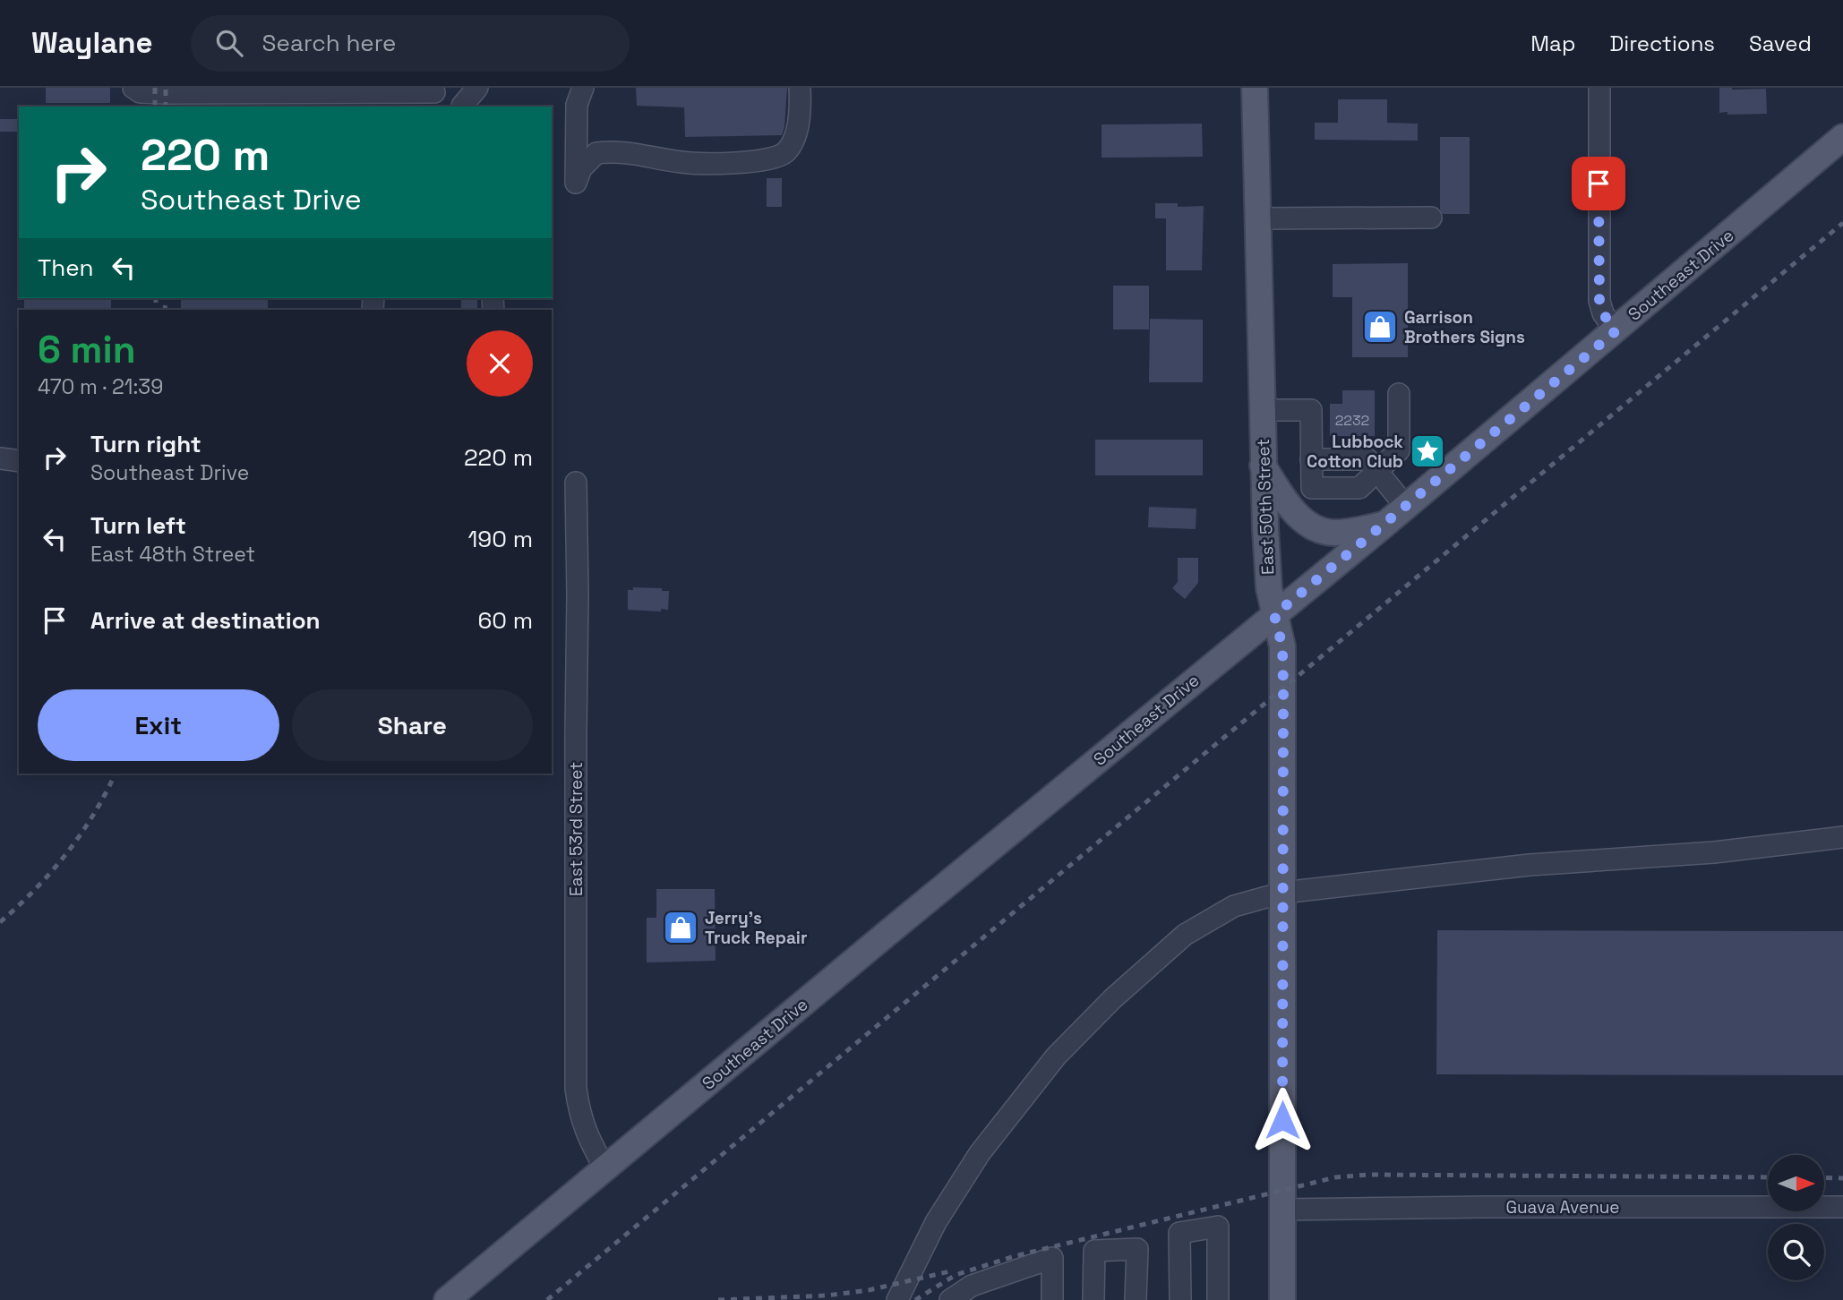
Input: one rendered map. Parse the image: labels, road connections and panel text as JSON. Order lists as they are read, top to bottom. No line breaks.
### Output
{"streets":{"main road":["Southeast Drive","East 50th Street"],"street":["East 53rd Street","Guava Avenue"]},"crossings":[["Southeast Drive","East 50th Street"],["Southeast Drive","East 53rd Street"],["East 50th Street","Guava Avenue"]],"places":{"shop":["Garrison Brothers Signs","Jerry's Truck Repair"],"place":["Lubbock Cotton Club"]},"house_numbers":["2232"],"north":"right","page":{"header":"Waylane","search":"Search here","nav":["Map","Directions","Saved"],"turn":["220 m","Southeast Drive"],"then":"Then","heading":["6 min","470 m · 21:39"],"list":[{"name":"Turn right","note":"Southeast Drive","value":"220 m"},{"name":"Turn left","note":"East 48th Street","value":"190 m"},{"name":"Arrive at destination","value":"60 m"}],"buttons":["Exit","Share"]}}
